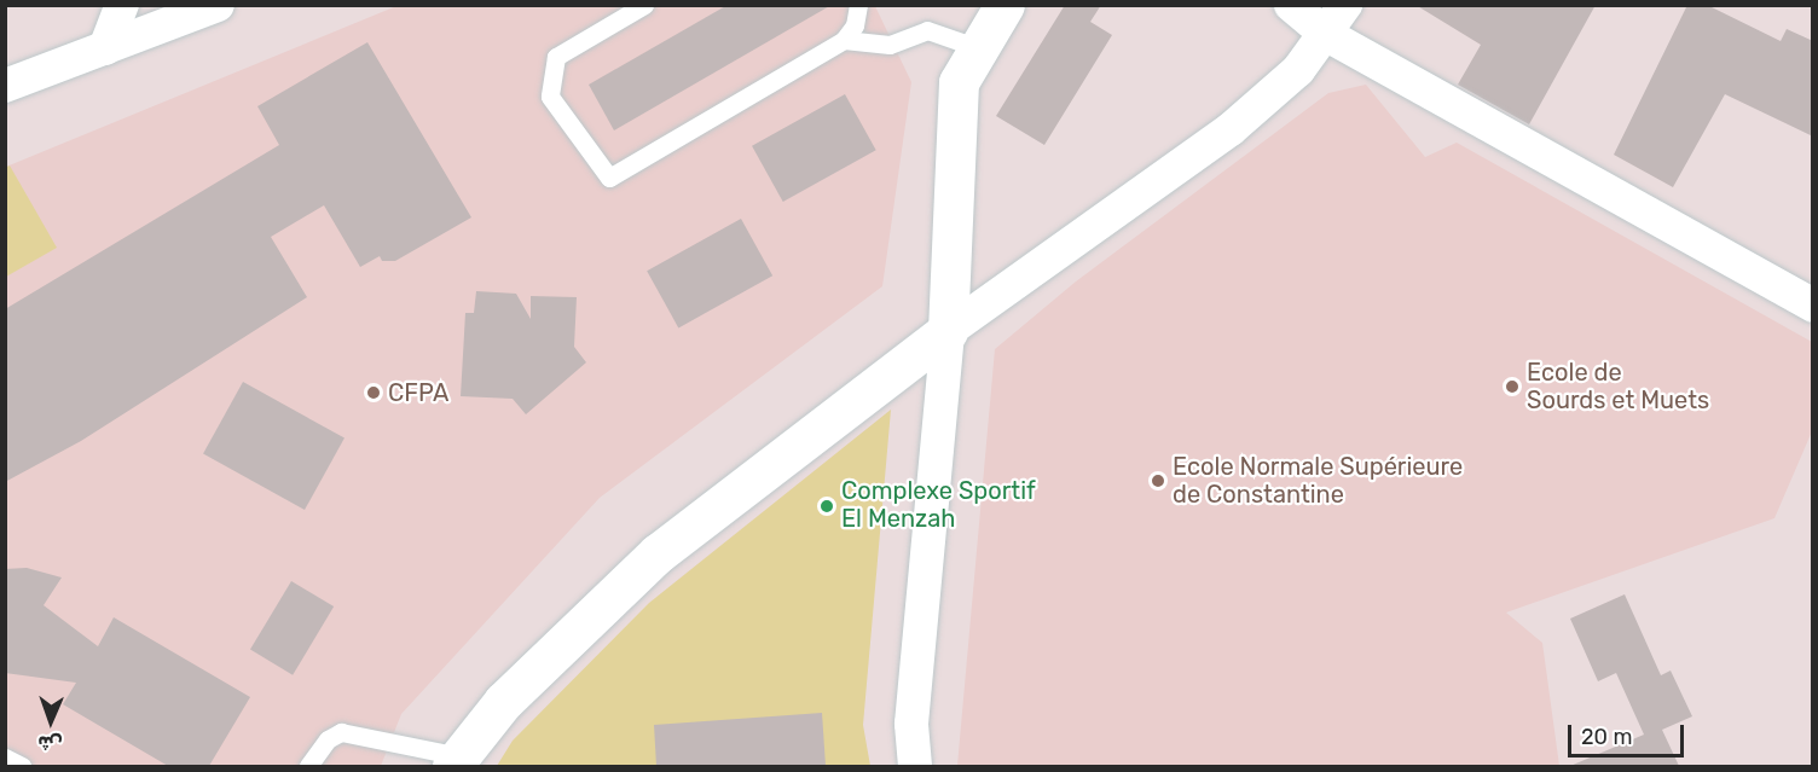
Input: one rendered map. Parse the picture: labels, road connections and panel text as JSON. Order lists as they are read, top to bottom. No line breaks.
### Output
{"places":["Ecole de Sourds et Muets","CFPA","Ecole Normale Supérieure de Constantine","Complexe Sportif El Menzah"],"scale_bar":"20 m","north":"bottom"}
